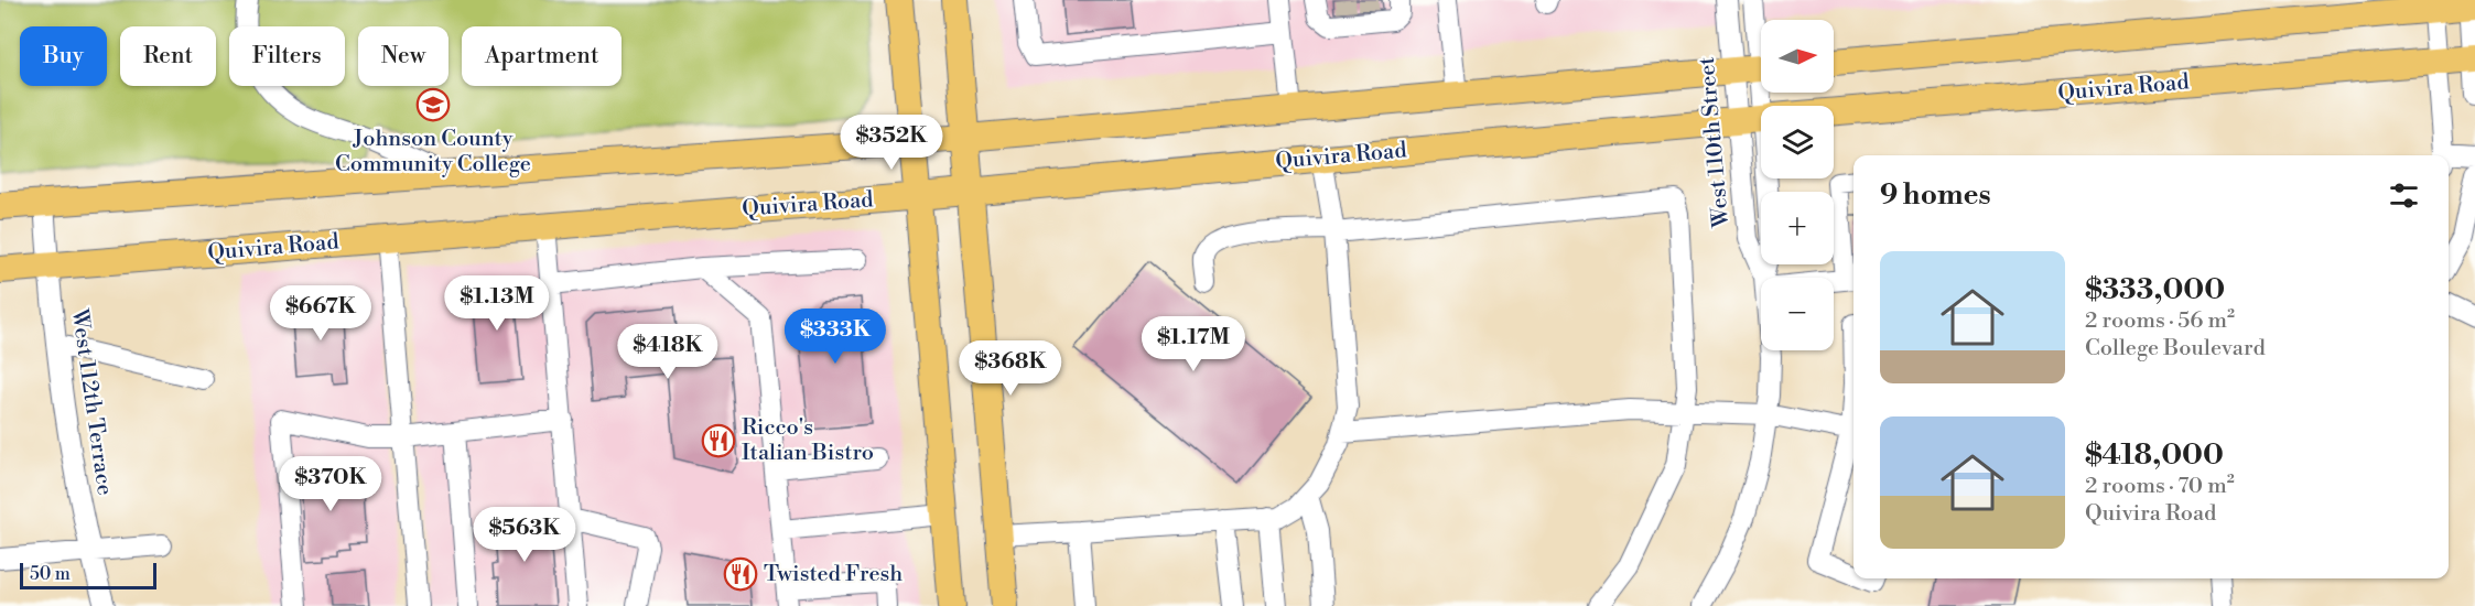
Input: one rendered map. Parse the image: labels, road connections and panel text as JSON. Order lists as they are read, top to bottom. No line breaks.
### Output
{"streets":{"main road":["Quivira Road"],"street":["West 110th Street","West 112th Terrace"]},"crossings":[["Quivira Road","West 110th Street"],["Quivira Road","West 112th Terrace"]],"places":{"school or university":["Johnson County Community College"],"restaurant":["Ricco's Italian Bistro","Twisted Fresh"]},"scale_bar":"50 m","north":"right","page":{"map_buttons":["+","−"],"chip":["Buy","Rent","Filters","New","Apartment"],"price":["$352K","$1.13M","$667K","$333K","$1.17M","$418K","$368K","$370K","$563K"],"heading":"9 homes","list":[{"name":"$333,000","note":"2 rooms · 56 m² · College Boulevard"},{"name":"$418,000","note":"2 rooms · 70 m² · Quivira Road"}],"scale":"50 m"}}
